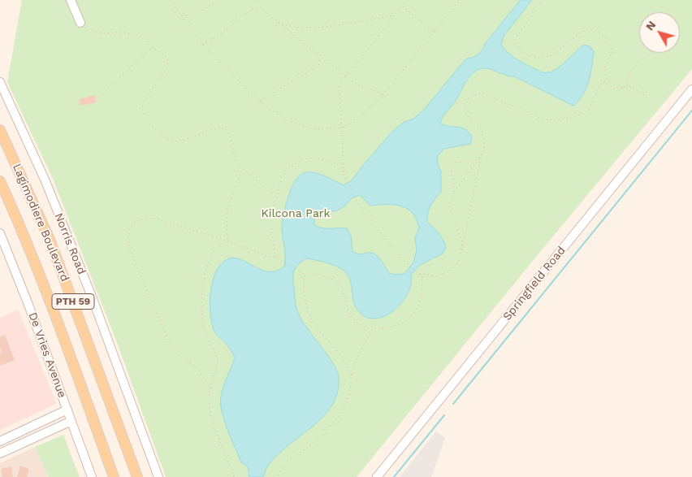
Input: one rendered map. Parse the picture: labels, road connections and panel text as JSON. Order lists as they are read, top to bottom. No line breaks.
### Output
{"streets":{"main road":["Lagimodiere Boulevard","PTH 59"],"street":["Norris Road","Springfield Road","De Vries Avenue"]},"parks":["Kilcona Park"],"north":"top left"}
